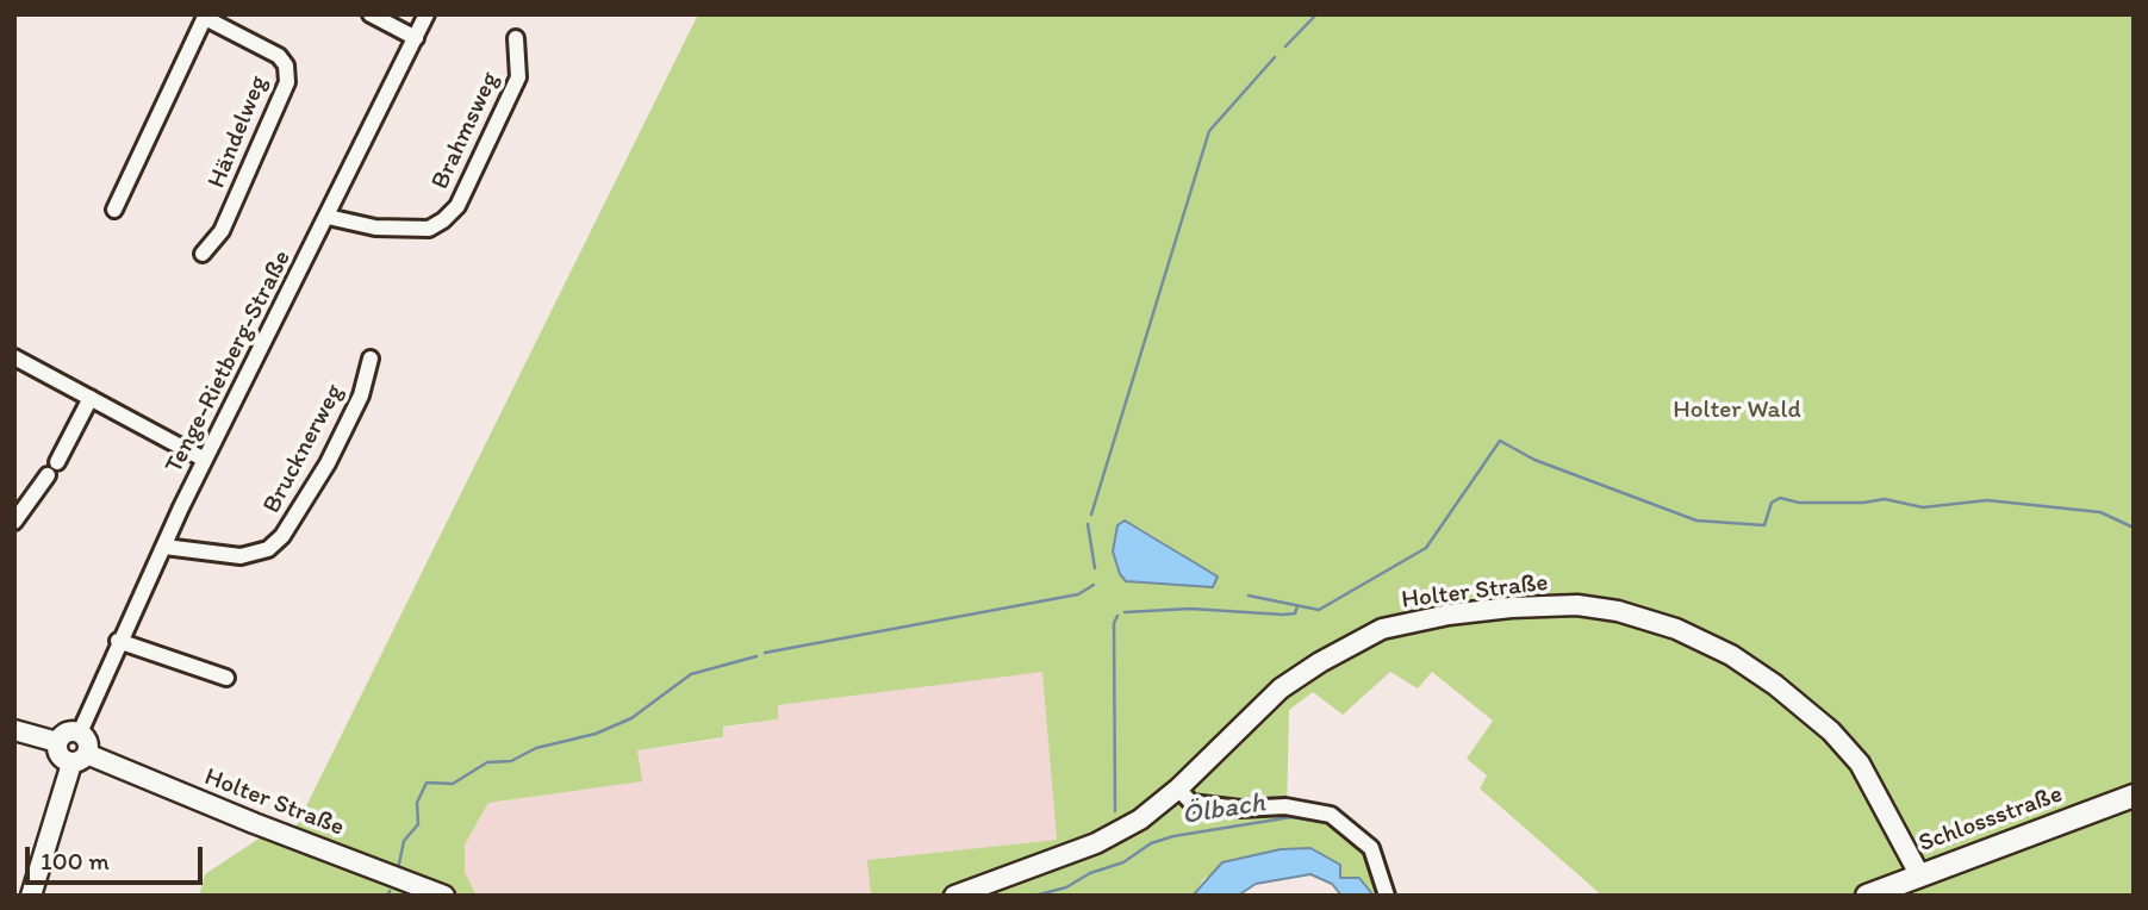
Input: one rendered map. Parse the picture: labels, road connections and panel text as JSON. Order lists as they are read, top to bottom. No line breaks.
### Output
{"streets":{"main road":["Schlossstraße"],"street":["Brahmsweg","Händelweg","Tenge-Rietberg-Straße","Brucknerweg","Holter Straße"]},"crossings":[["Brahmsweg","Tenge-Rietberg-Straße"],["Tenge-Rietberg-Straße","Brucknerweg"],["Tenge-Rietberg-Straße","Holter Straße"],["Holter Straße","Schlossstraße"]],"water":["Ölbach"],"parks":["Holter Wald"],"scale_bar":"100 m"}
